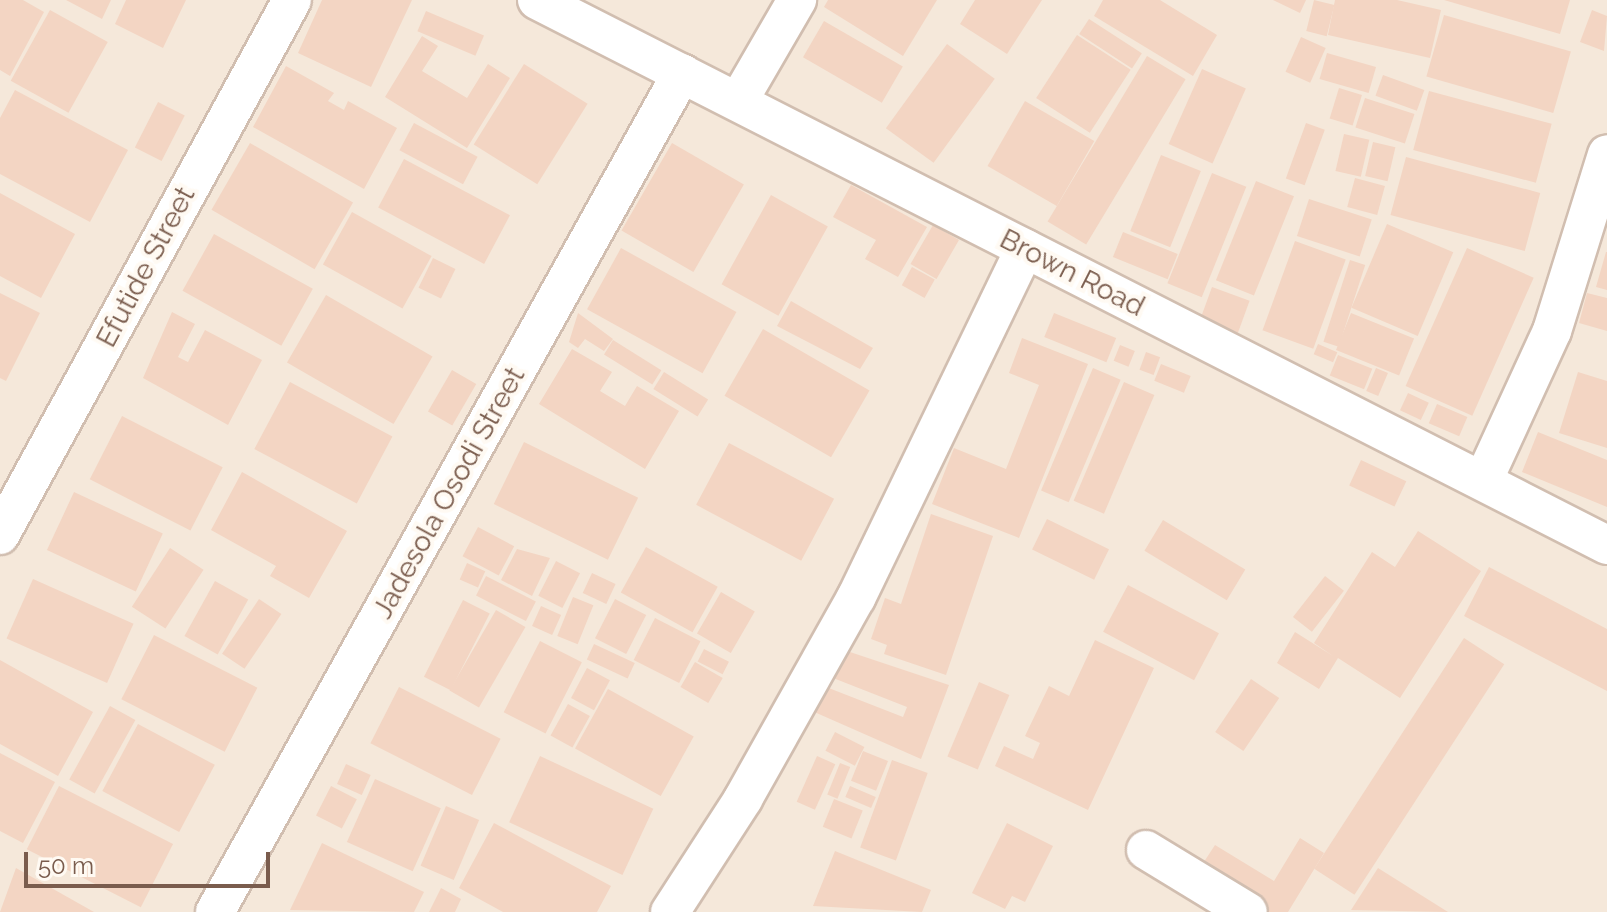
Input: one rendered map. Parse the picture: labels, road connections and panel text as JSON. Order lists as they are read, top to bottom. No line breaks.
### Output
{"streets":{"street":["Efutide Street","Brown Road","Jadesola Osodi Street"]},"crossings":[["Brown Road","Jadesola Osodi Street"]],"scale_bar":"50 m"}
